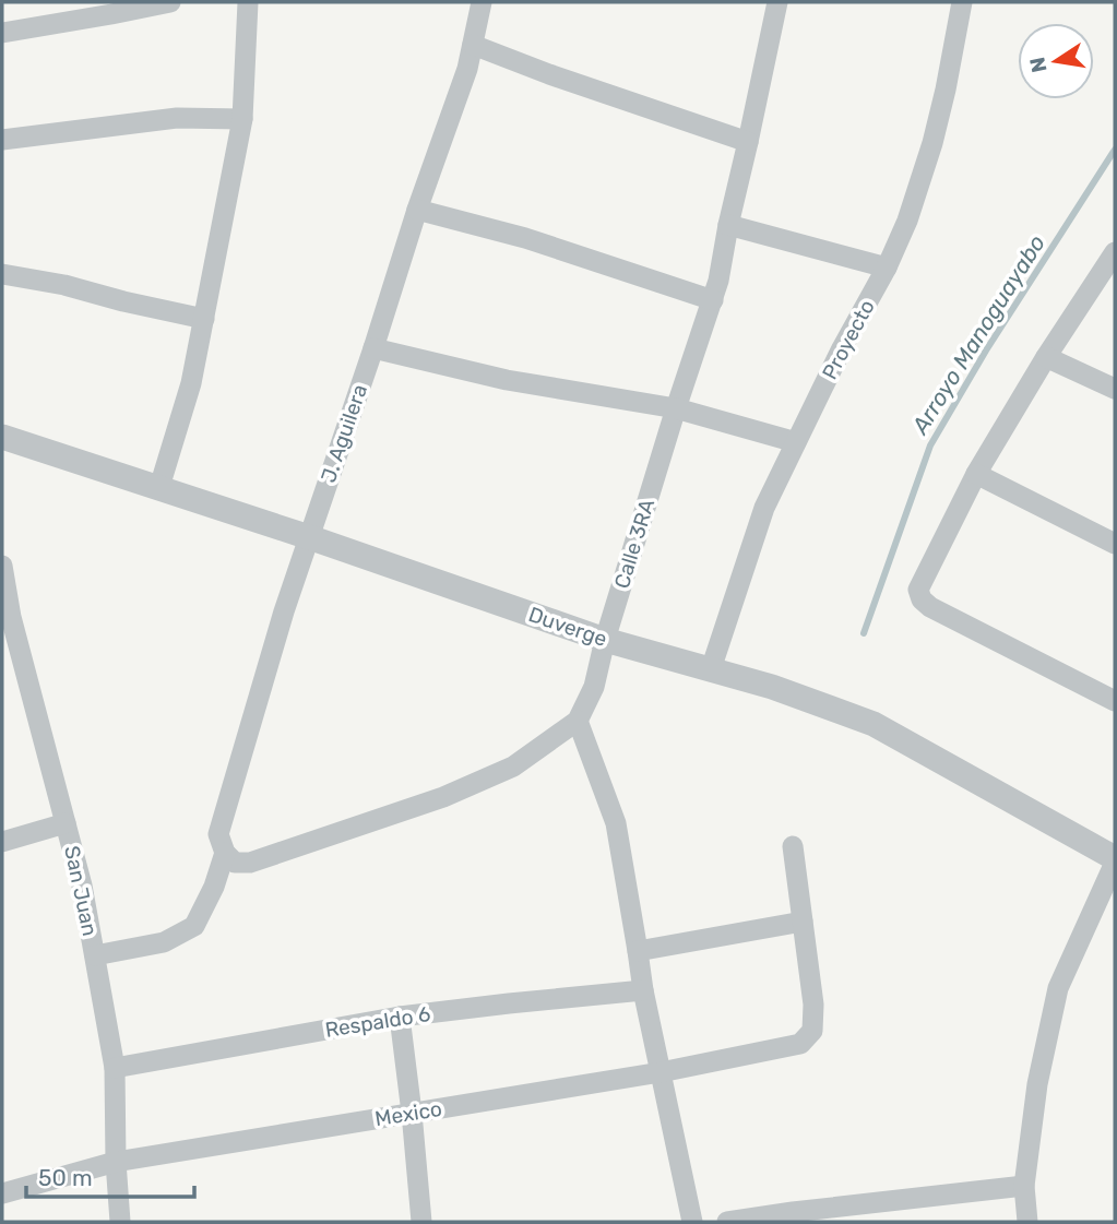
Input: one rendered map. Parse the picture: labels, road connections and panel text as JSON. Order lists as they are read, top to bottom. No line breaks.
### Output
{"streets":{"street":["Proyecto","J. Aguilera","Calle 3RA","Duverge","San Juan","Respaldo 6","Mexico"]},"crossings":[["Proyecto","Duverge"],["J. Aguilera","Calle 3RA"],["J. Aguilera","Duverge"],["J. Aguilera","San Juan"],["Calle 3RA","Duverge"],["San Juan","Respaldo 6"],["San Juan","Mexico"]],"water":["Arroyo Manoguayabo"],"scale_bar":"50 m","north":"left"}
